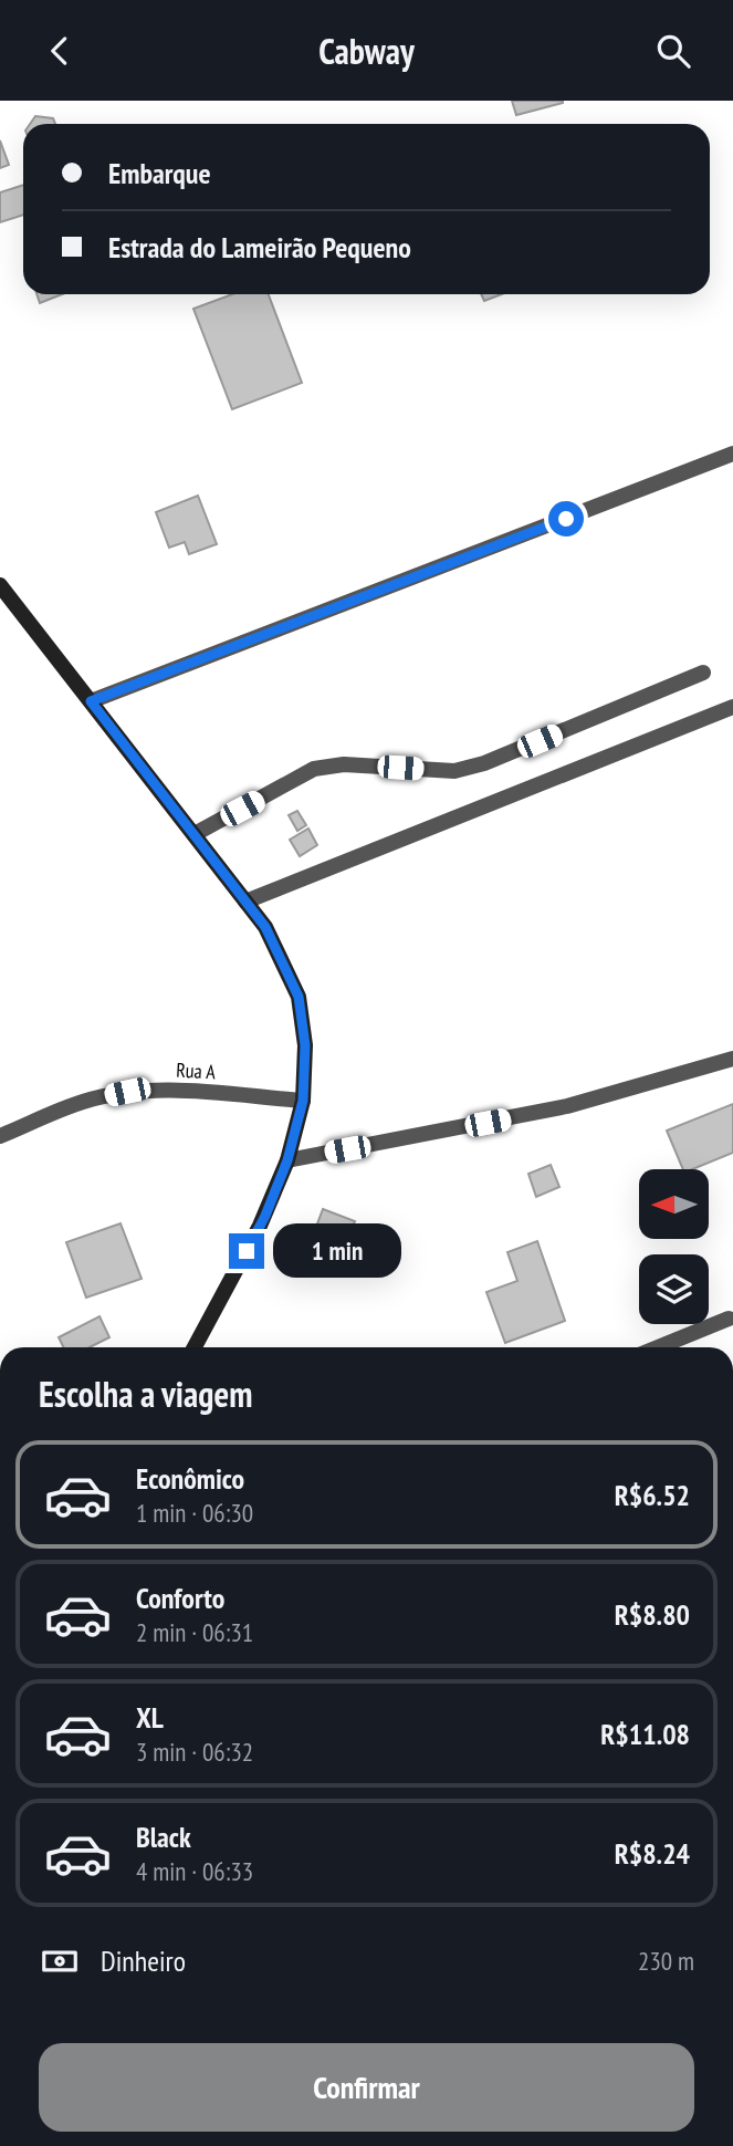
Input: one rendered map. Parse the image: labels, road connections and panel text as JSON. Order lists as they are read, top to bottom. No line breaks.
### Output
{"streets":{"street":["Rua A"]},"north":"left","page":{"header":"Cabway","banner":["Embarque","Estrada do Lameirão Pequeno"],"bubble":"1 min","heading":"Escolha a viagem","list":[{"name":"Econômico","note":"1 min · 06:30","value":"R$6.52"},{"name":"Conforto","note":"2 min · 06:31","value":"R$8.80"},{"name":"XL","note":"3 min · 06:32","value":"R$11.08"},{"name":"Black","note":"4 min · 06:33","value":"R$8.24"}],"pay":["Dinheiro","230 m"],"buttons":"Confirmar"}}
